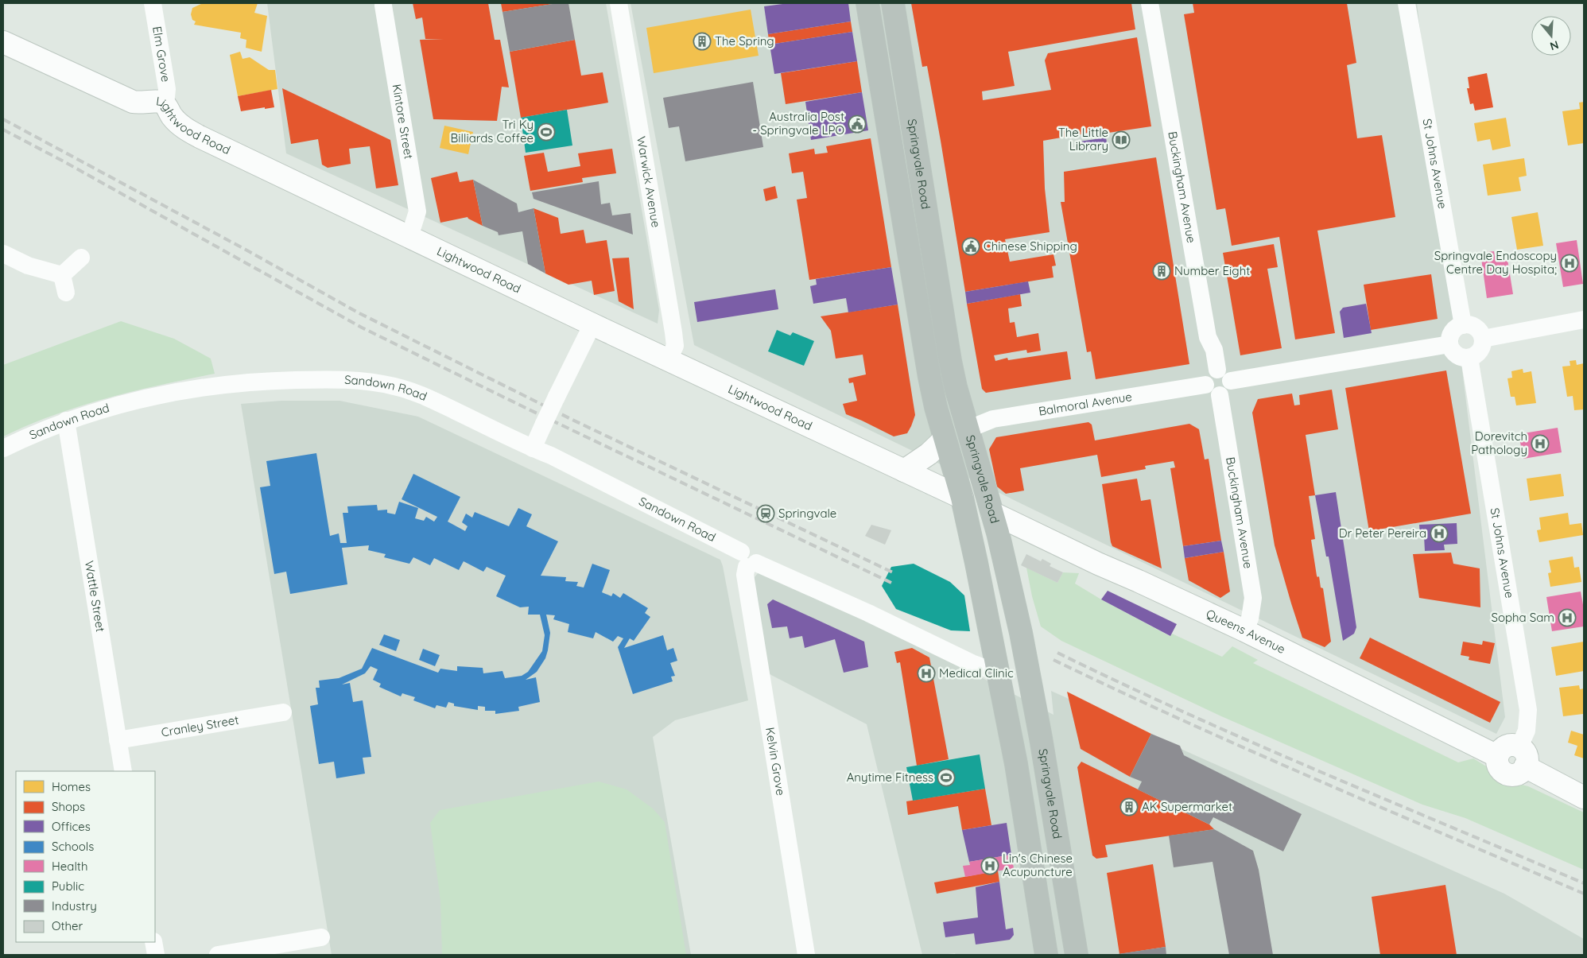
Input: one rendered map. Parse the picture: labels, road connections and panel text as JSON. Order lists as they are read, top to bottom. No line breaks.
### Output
{"streets":{"highway":["Springvale Road"],"main road":["Lightwood Road","Queens Avenue"],"street":["Elm Grove","Kintore Street","St Johns Avenue","Warwick Avenue","Buckingham Avenue","Sandown Road","Balmoral Avenue","Wattle Street","Cranley Street","Kelvin Grove"]},"crossings":[["Elm Grove","Lightwood Road"],["Kintore Street","Lightwood Road"],["Lightwood Road","Springvale Road"],["Lightwood Road","Warwick Avenue"],["St Johns Avenue","Queens Avenue"],["Springvale Road","Sandown Road"],["Springvale Road","Balmoral Avenue"],["Springvale Road","Queens Avenue"],["Buckingham Avenue","Balmoral Avenue"],["Buckingham Avenue","Queens Avenue"],["Sandown Road","Wattle Street"],["Sandown Road","Kelvin Grove"],["Wattle Street","Cranley Street"]],"places":{"building":["The Spring","Number Eight","AK Supermarket"],"public building":["Australia Post - Springvale LPO","Chinese Shipping"],"sports":["Tri Ky Billiards Coffee","Anytime Fitness"],"library":["The Little Library"],"hospital":["Springvale Endoscopy Centre Day Hospita;","Dorevitch Pathology","Dr Peter Pereira","Sopha Sam","Medical Clinic","Lin's Chinese Acupuncture"],"station":["Springvale"]},"legend":["Homes","Shops","Offices","Schools","Health","Public","Industry","Other"],"north":"bottom"}
